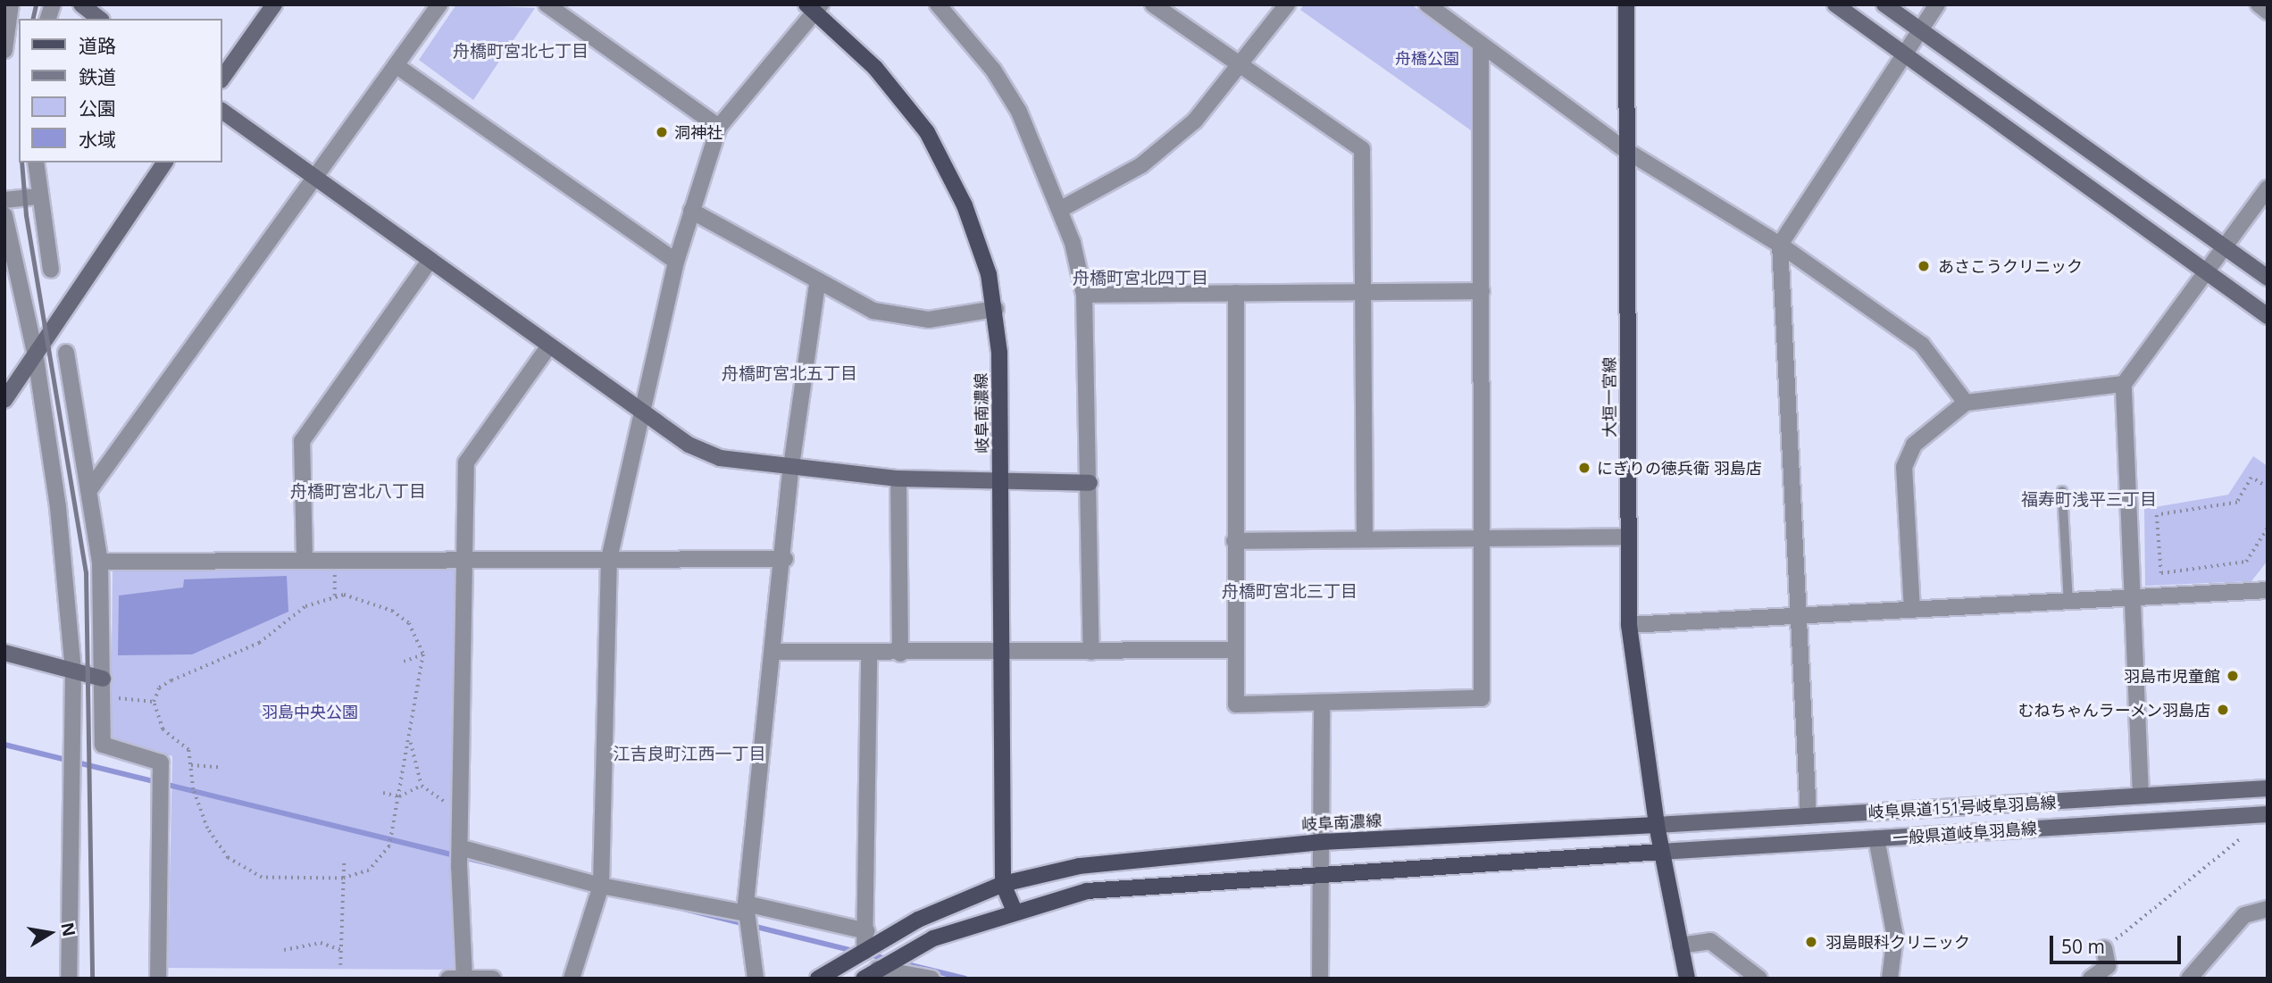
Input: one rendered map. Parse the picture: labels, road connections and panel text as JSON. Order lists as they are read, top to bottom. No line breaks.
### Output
{"streets":{"main road":["大垣一宮線","岐阜南濃線"],"street":["岐阜県道151号岐阜羽島線","一般県道岐阜羽島線"]},"crossings":[["大垣一宮線","岐阜南濃線"],["大垣一宮線","岐阜県道151号岐阜羽島線"],["岐阜南濃線","岐阜県道151号岐阜羽島線"]],"districts":["舟橋町宮北七丁目","舟橋町宮北四丁目","舟橋町宮北五丁目","舟橋町宮北八丁目","福寿町浅平三丁目","舟橋町宮北三丁目","江吉良町江西一丁目"],"parks":["舟橋公園","羽島中央公園"],"places":["洞神社","あさこうクリニック","にぎりの徳兵衛 羽島店","羽島市児童館","むねちゃんラーメン羽島店","羽島眼科クリニック"],"legend":["道路","鉄道","公園","水域"],"scale_bar":"50 m","north":"right"}
